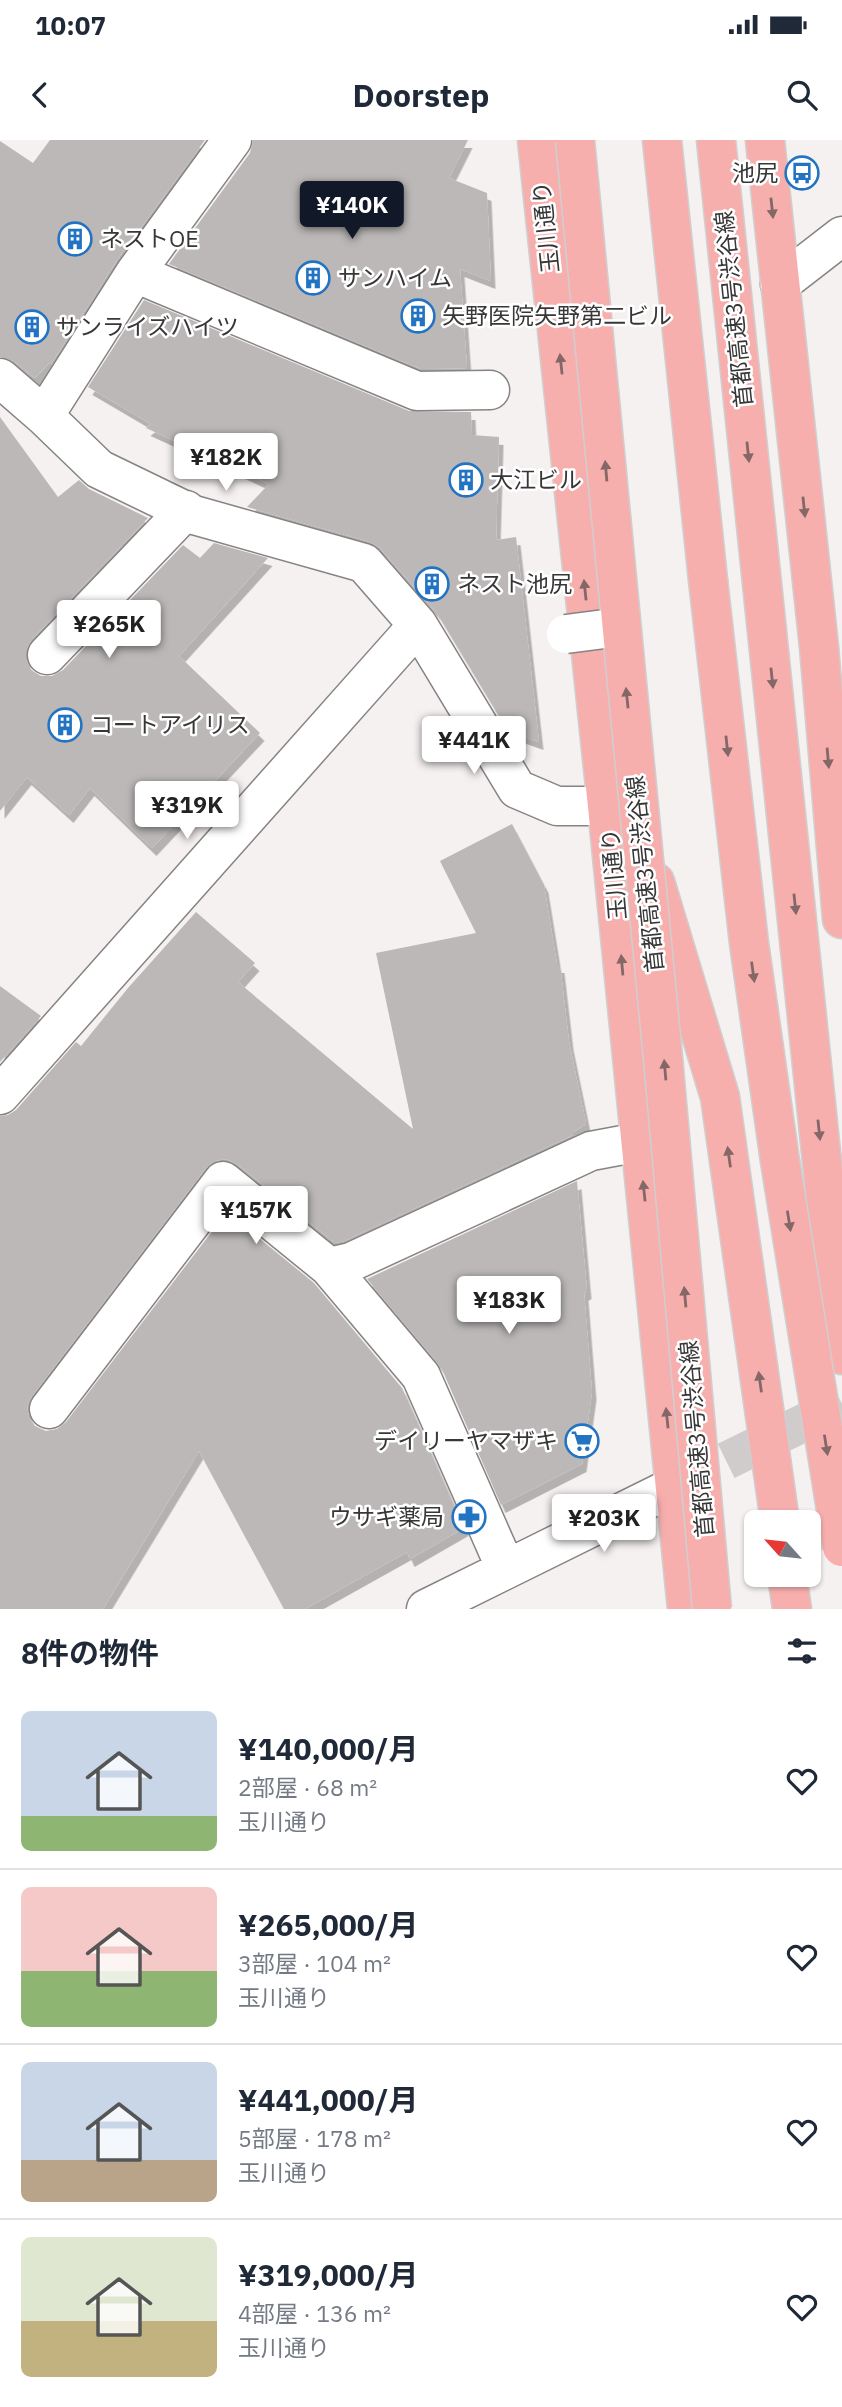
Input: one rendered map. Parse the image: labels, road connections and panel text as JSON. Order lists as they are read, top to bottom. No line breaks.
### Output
{"streets":{"highway":["玉川通り","首都高速3号渋谷線"]},"places":{"bus stop":["池尻"],"building":["ネストOE","サンハイム","矢野医院矢野第二ビル","サンライズハイツ","大江ビル","ネスト池尻","コートアイリス"],"supermarket":["デイリーヤマザキ"],"pharmacy":["ウサギ薬局"]},"north":"top left","page":{"status":"10:07","header":"Doorstep","price":["¥140K","¥182K","¥265K","¥441K","¥319K","¥157K","¥183K","¥203K"],"heading":"8件の物件","list":[{"name":"¥140,000/月","note":"2部屋 · 68 m² · 玉川通り"},{"name":"¥265,000/月","note":"3部屋 · 104 m² · 玉川通り"},{"name":"¥441,000/月","note":"5部屋 · 178 m² · 玉川通り"},{"name":"¥319,000/月","note":"4部屋 · 136 m² · 玉川通り"}]}}
